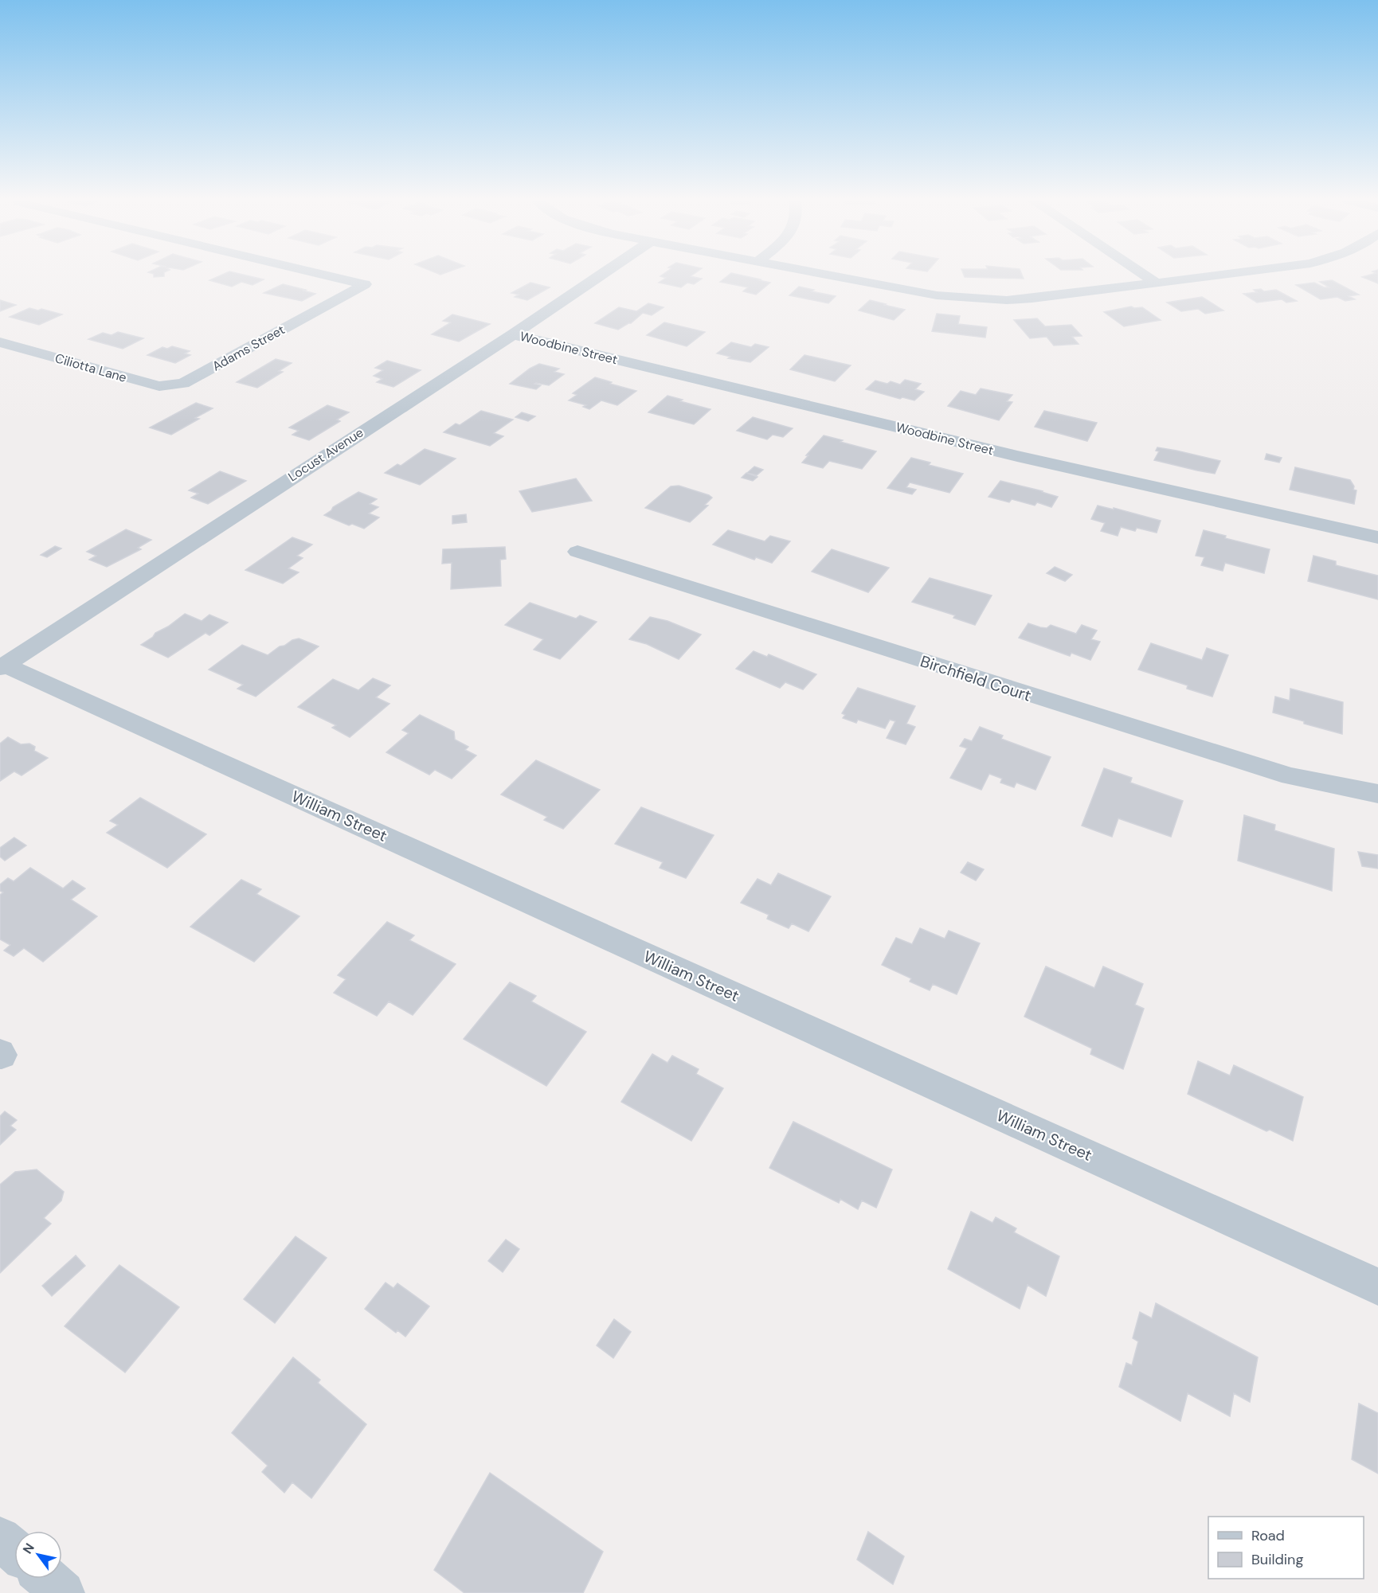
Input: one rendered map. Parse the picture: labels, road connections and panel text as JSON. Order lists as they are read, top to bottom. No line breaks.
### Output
{"streets":{"street":["Adams Street","Woodbine Street","Ciliotta Lane","Locust Avenue","Birchfield Court","William Street"]},"crossings":[["Adams Street","Ciliotta Lane"],["Woodbine Street","Locust Avenue"],["Locust Avenue","William Street"]],"legend":["Road","Building"],"north":"top left"}
